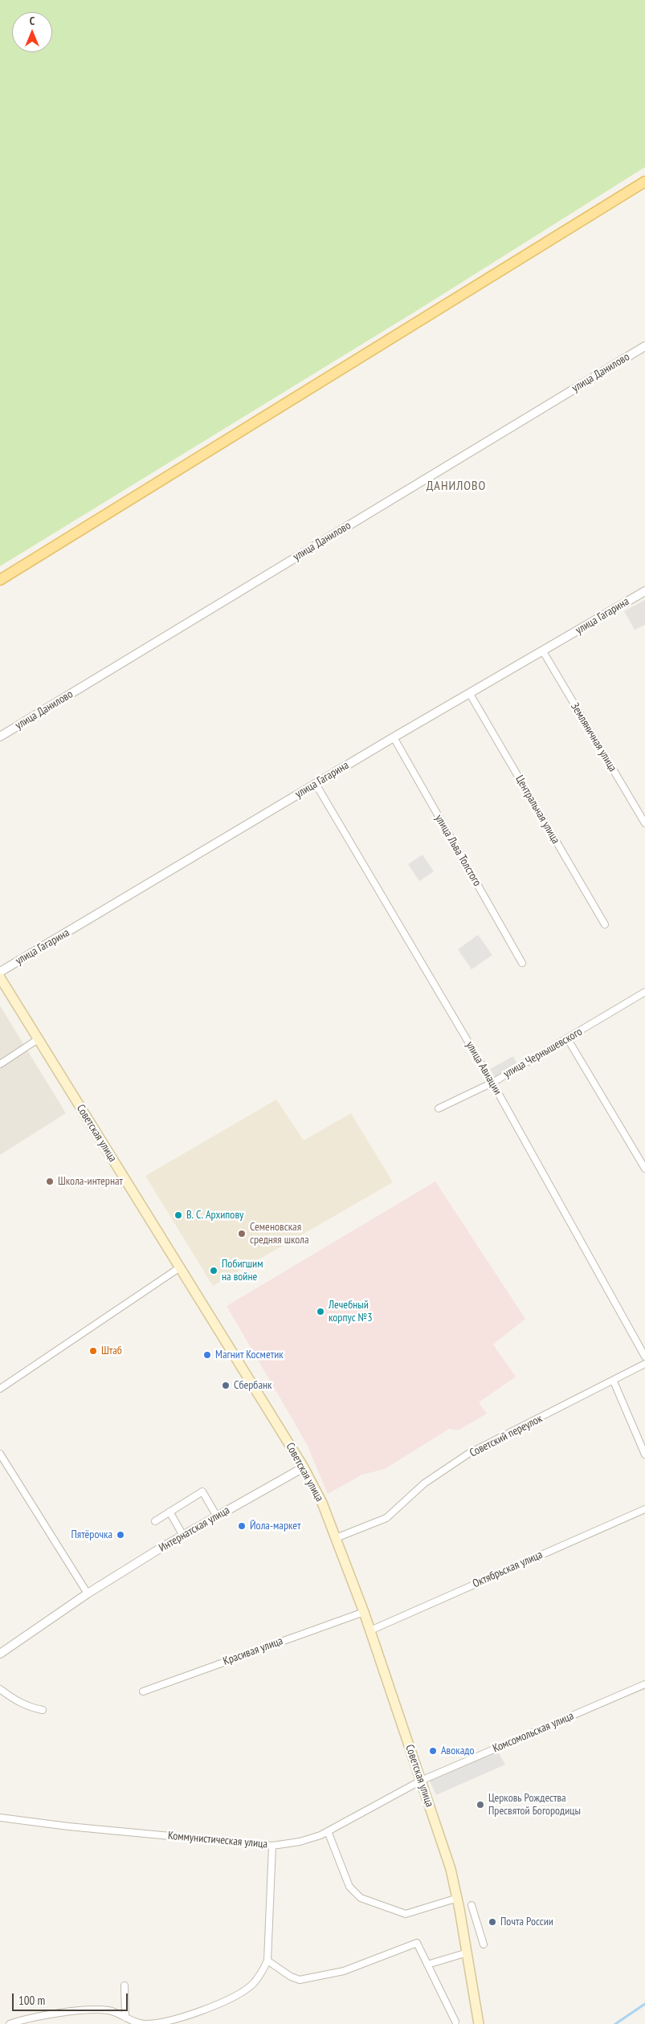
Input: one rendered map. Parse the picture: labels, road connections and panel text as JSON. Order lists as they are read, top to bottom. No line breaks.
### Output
{"streets":{"main road":["Советская улица"],"street":["улица Данилово","улица Гагарина","Земляничная улица","Центральная улица","улица Льва Толстого","улица Чернышевского","улица Авиации","Советский переулок","Интернатская улица","Октябрьская улица","Красивая улица","Комсомольская улица","Коммунистическая улица"]},"crossings":[["улица Гагарина","Земляничная улица"],["улица Гагарина","Центральная улица"],["улица Гагарина","улица Льва Толстого"],["улица Гагарина","улица Авиации"],["улица Чернышевского","улица Авиации"],["Советская улица","Советский переулок"],["Советская улица","Интернатская улица"],["Советская улица","Октябрьская улица"],["Советская улица","Красивая улица"],["Советская улица","Комсомольская улица"],["Советская улица","Коммунистическая улица"],["Комсомольская улица","Коммунистическая улица"]],"districts":["ДАНИЛОВО"],"places":["Школа-интернат","В. С. Архипову","Семеновская средняя школа","Побигшим на войне","Лечебный корпус №3","Штаб","Магнит Косметик","Сбербанк","Йола-маркет","Пятёрочка","Авокадо","Церковь Рождества Пресвятой Богородицы","Почта России"],"scale_bar":"100 m","north":"top"}
